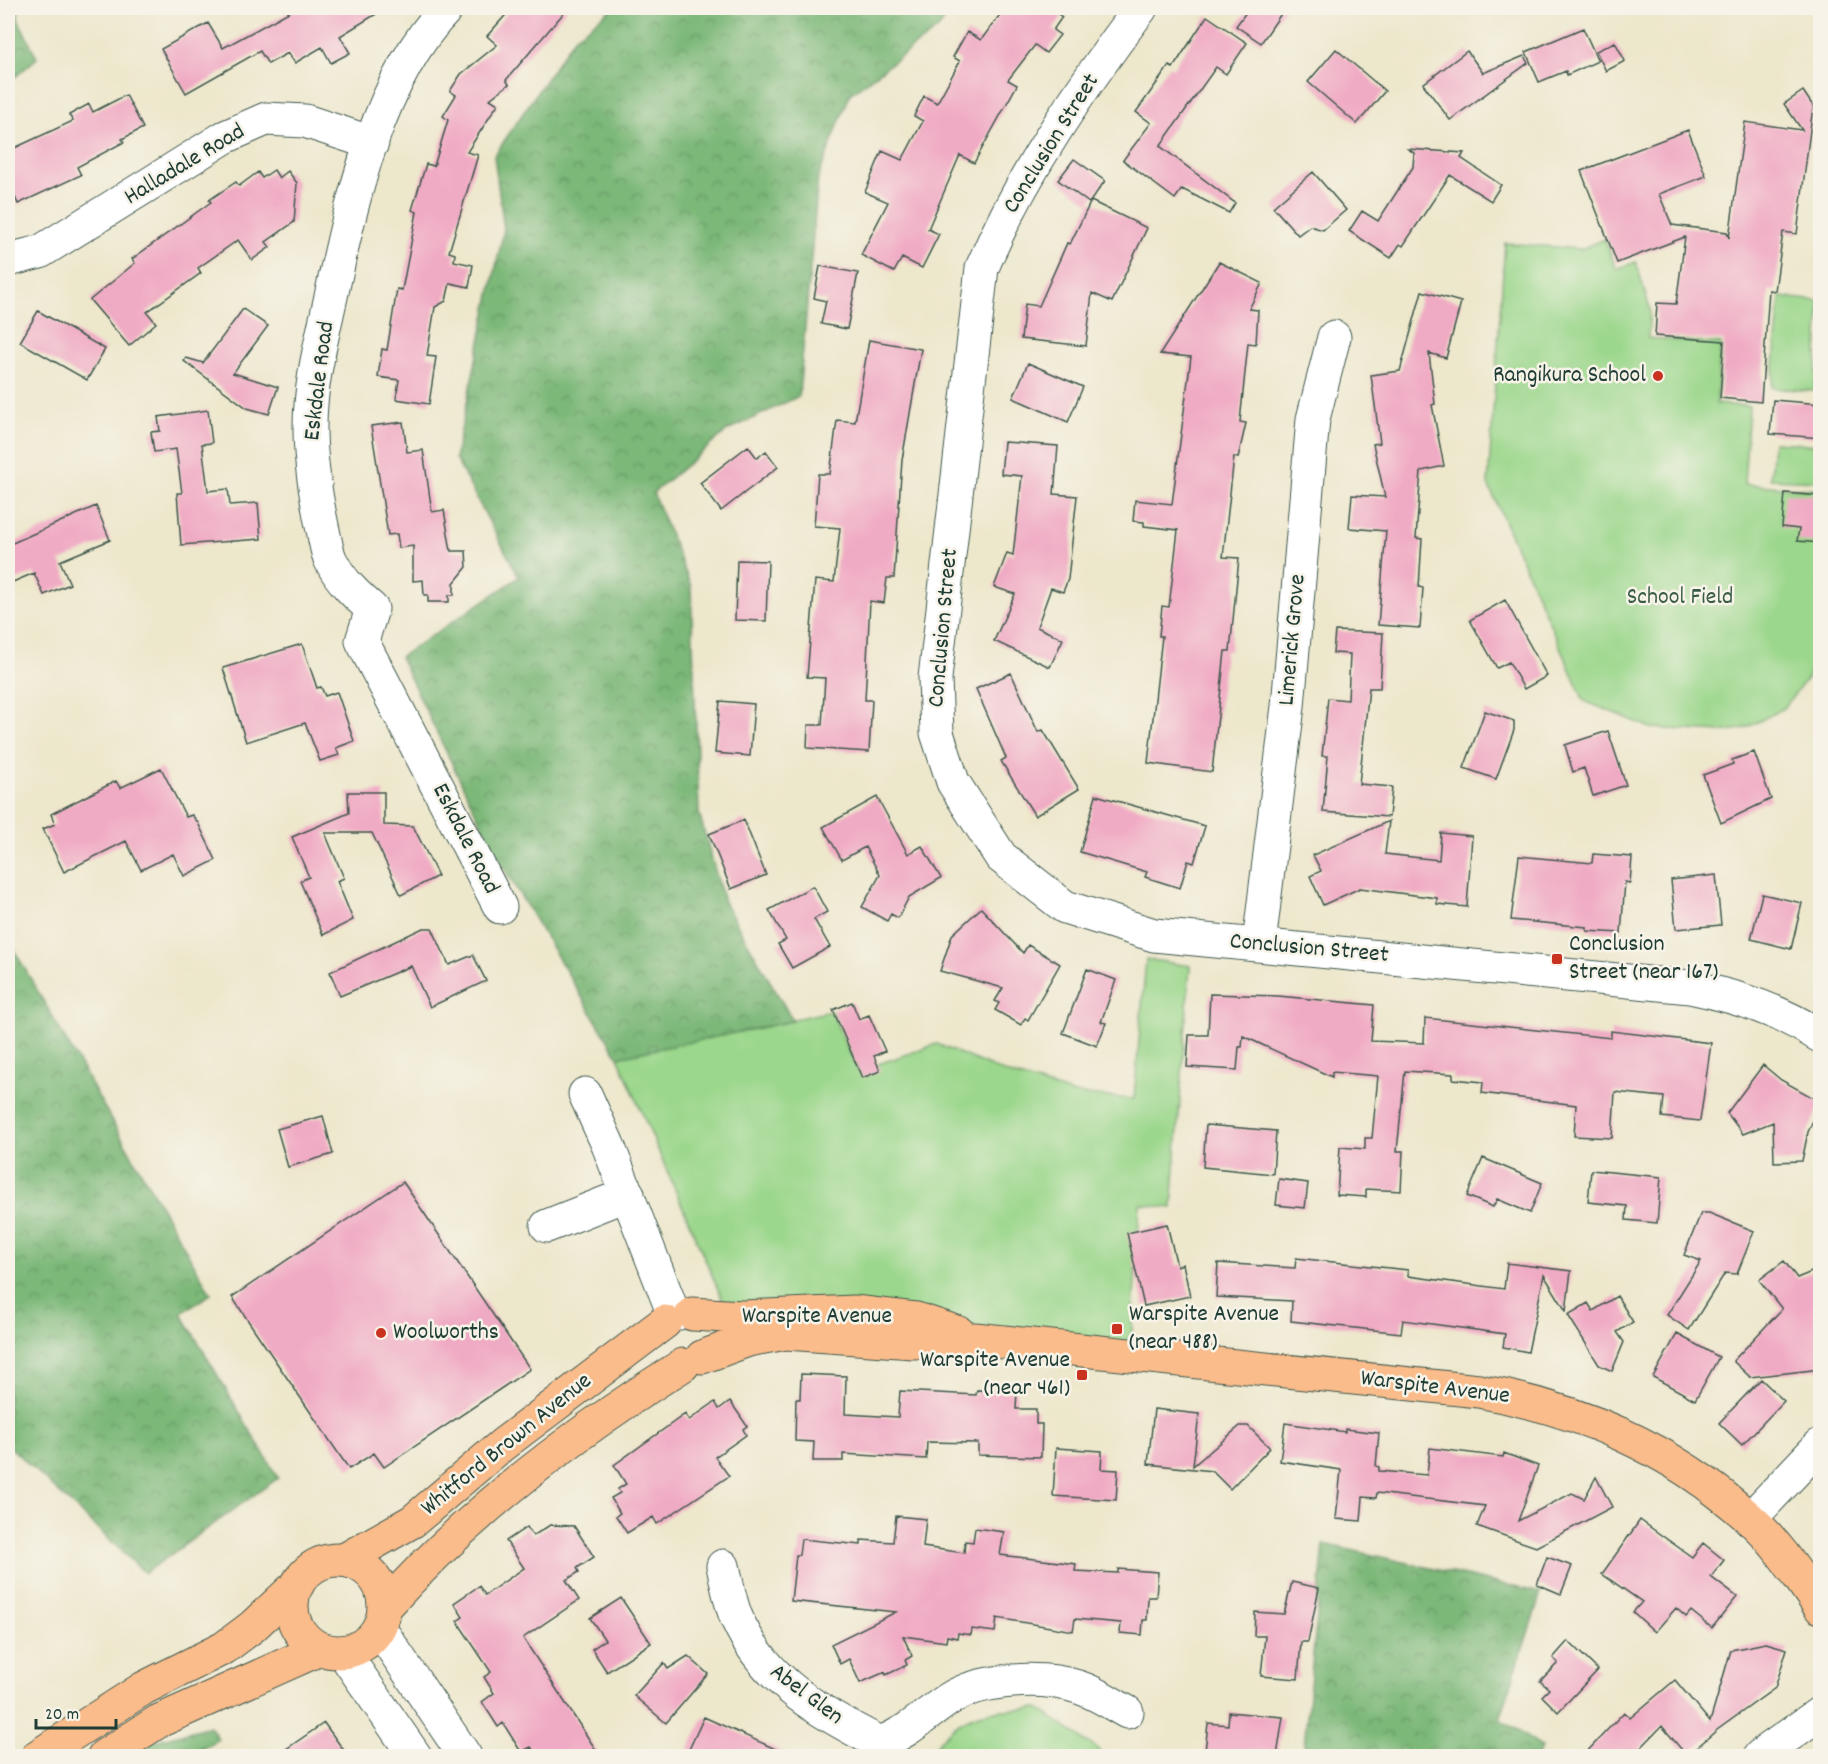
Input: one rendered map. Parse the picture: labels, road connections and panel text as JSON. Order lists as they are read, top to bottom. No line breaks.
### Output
{"streets":{"main road":["Warspite Avenue","Whitford Brown Avenue"],"street":["Conclusion Street","Halladale Road","Eskdale Road","Limerick Grove","Abel Glen"]},"crossings":[["Conclusion Street","Limerick Grove"],["Halladale Road","Eskdale Road"],["Warspite Avenue","Whitford Brown Avenue"]],"parks":["School Field"],"places":{"other":["Rangikura School","Woolworths"],"transit":["Conclusion Street (near 167)","Warspite Avenue (near 488)","Warspite Avenue (near 461)"]},"scale_bar":"20 m"}
